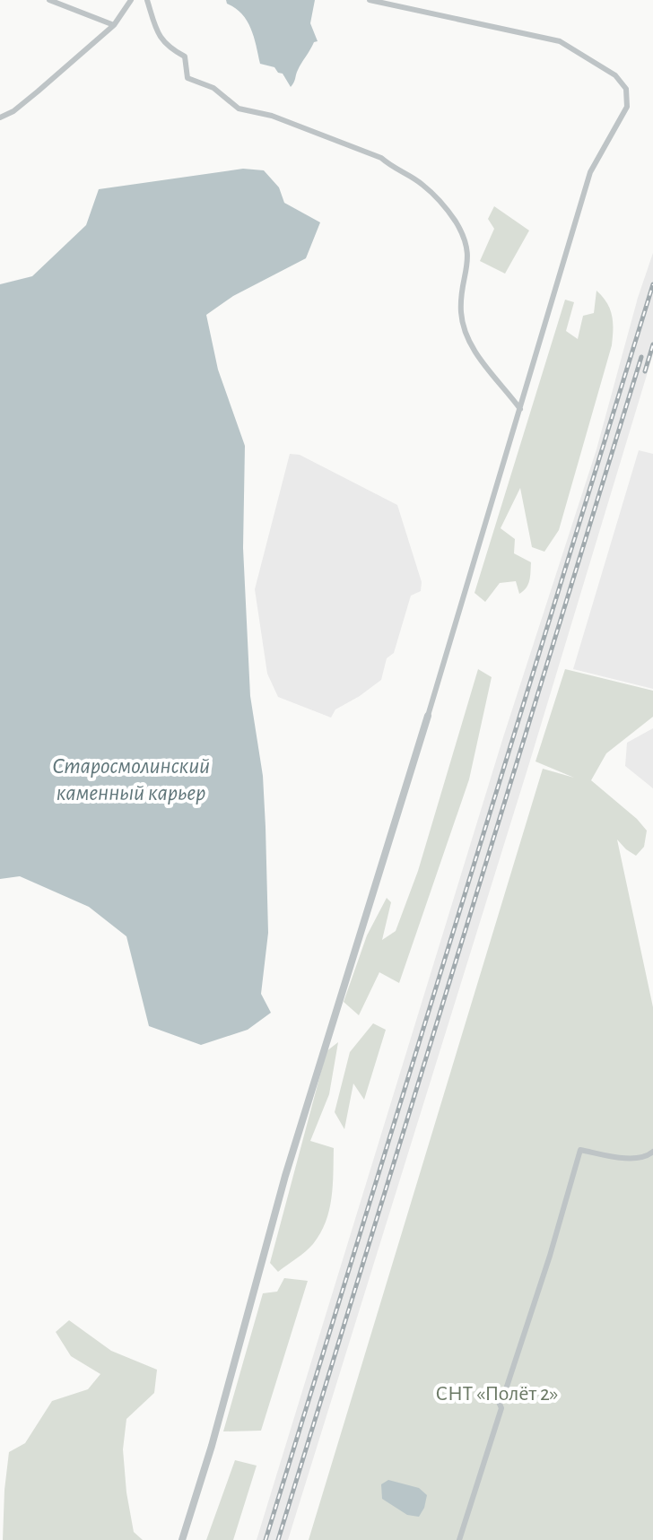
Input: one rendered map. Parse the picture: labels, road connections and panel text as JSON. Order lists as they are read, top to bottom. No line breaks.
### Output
{"water":["Старосмолинский каменный карьер"],"parks":["СНТ «Полёт 2»"]}
